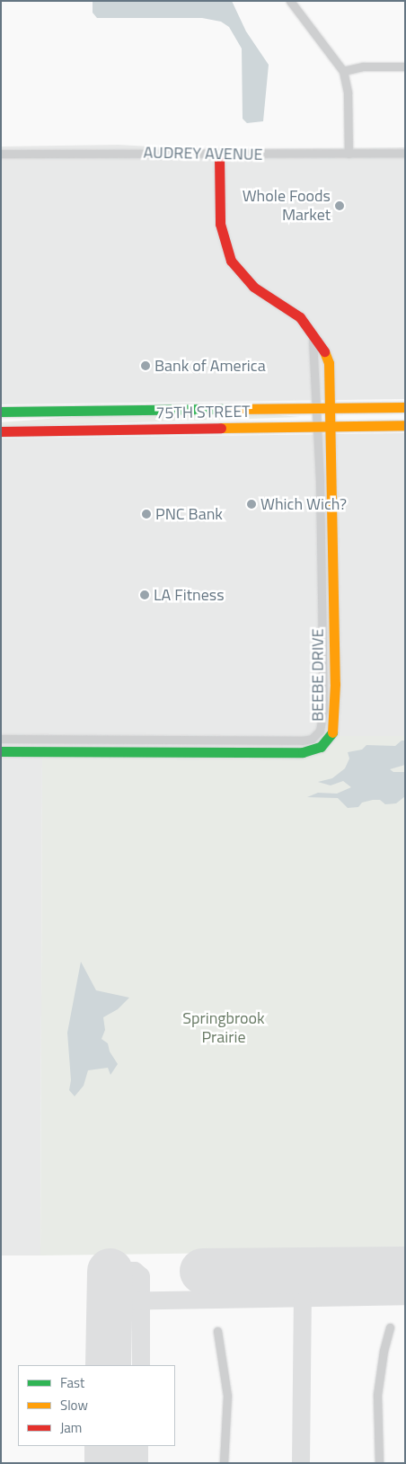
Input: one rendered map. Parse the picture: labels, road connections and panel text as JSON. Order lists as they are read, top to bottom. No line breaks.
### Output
{"streets":{"street":["AUDREY AVENUE","75TH STREET","BEEBE DRIVE"]},"crossings":[["AUDREY AVENUE","BEEBE DRIVE"],["75TH STREET","BEEBE DRIVE"]],"parks":["Springbrook Prairie"],"places":["Whole Foods Market","Bank of America","Which Wich?","PNC Bank","LA Fitness"],"legend":["Fast","Slow","Jam"]}
